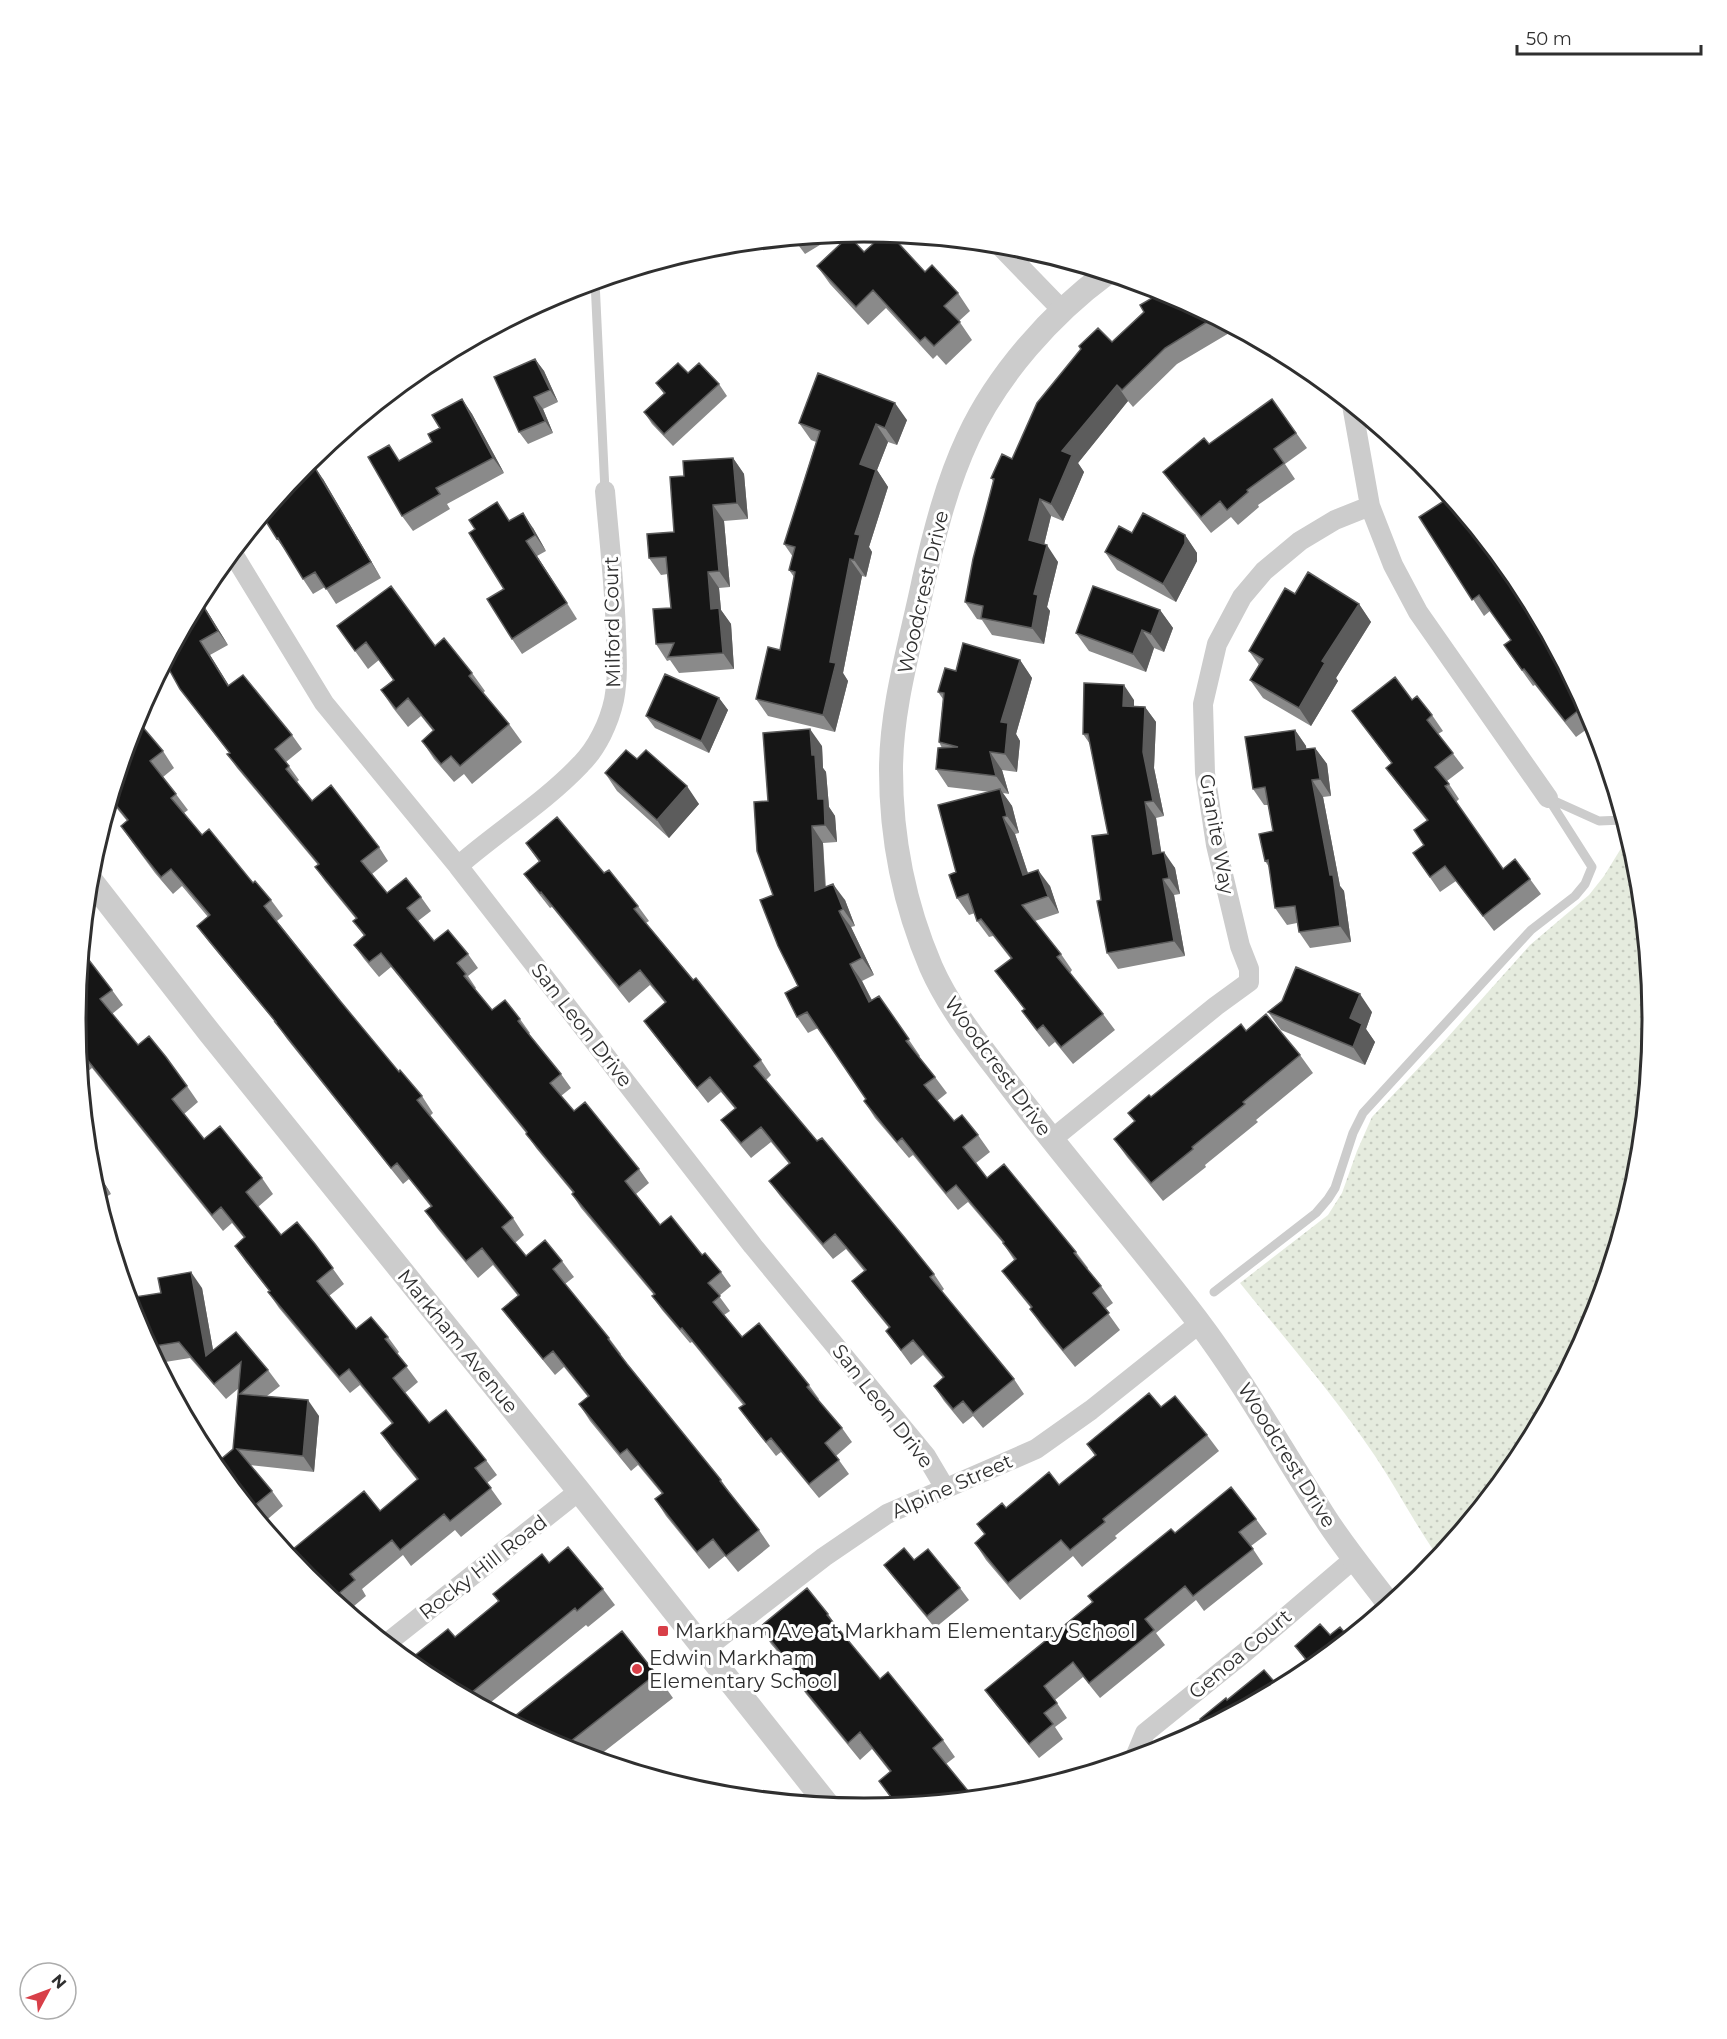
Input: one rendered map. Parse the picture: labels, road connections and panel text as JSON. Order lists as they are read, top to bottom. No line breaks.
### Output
{"streets":{"street":["Woodcrest Drive","Milford Court","Granite Way","San Leon Drive","Markham Avenue","Alpine Street","Rocky Hill Road","Genoa Court"]},"crossings":[["Woodcrest Drive","Granite Way"],["Woodcrest Drive","Alpine Street"],["Woodcrest Drive","Genoa Court"],["Milford Court","San Leon Drive"],["San Leon Drive","Alpine Street"],["Markham Avenue","Alpine Street"],["Markham Avenue","Rocky Hill Road"]],"places":{"transit":["Markham Ave at Markham Elementary School"],"other":["Edwin Markham Elementary School"]},"scale_bar":"50 m","north":"top right"}
